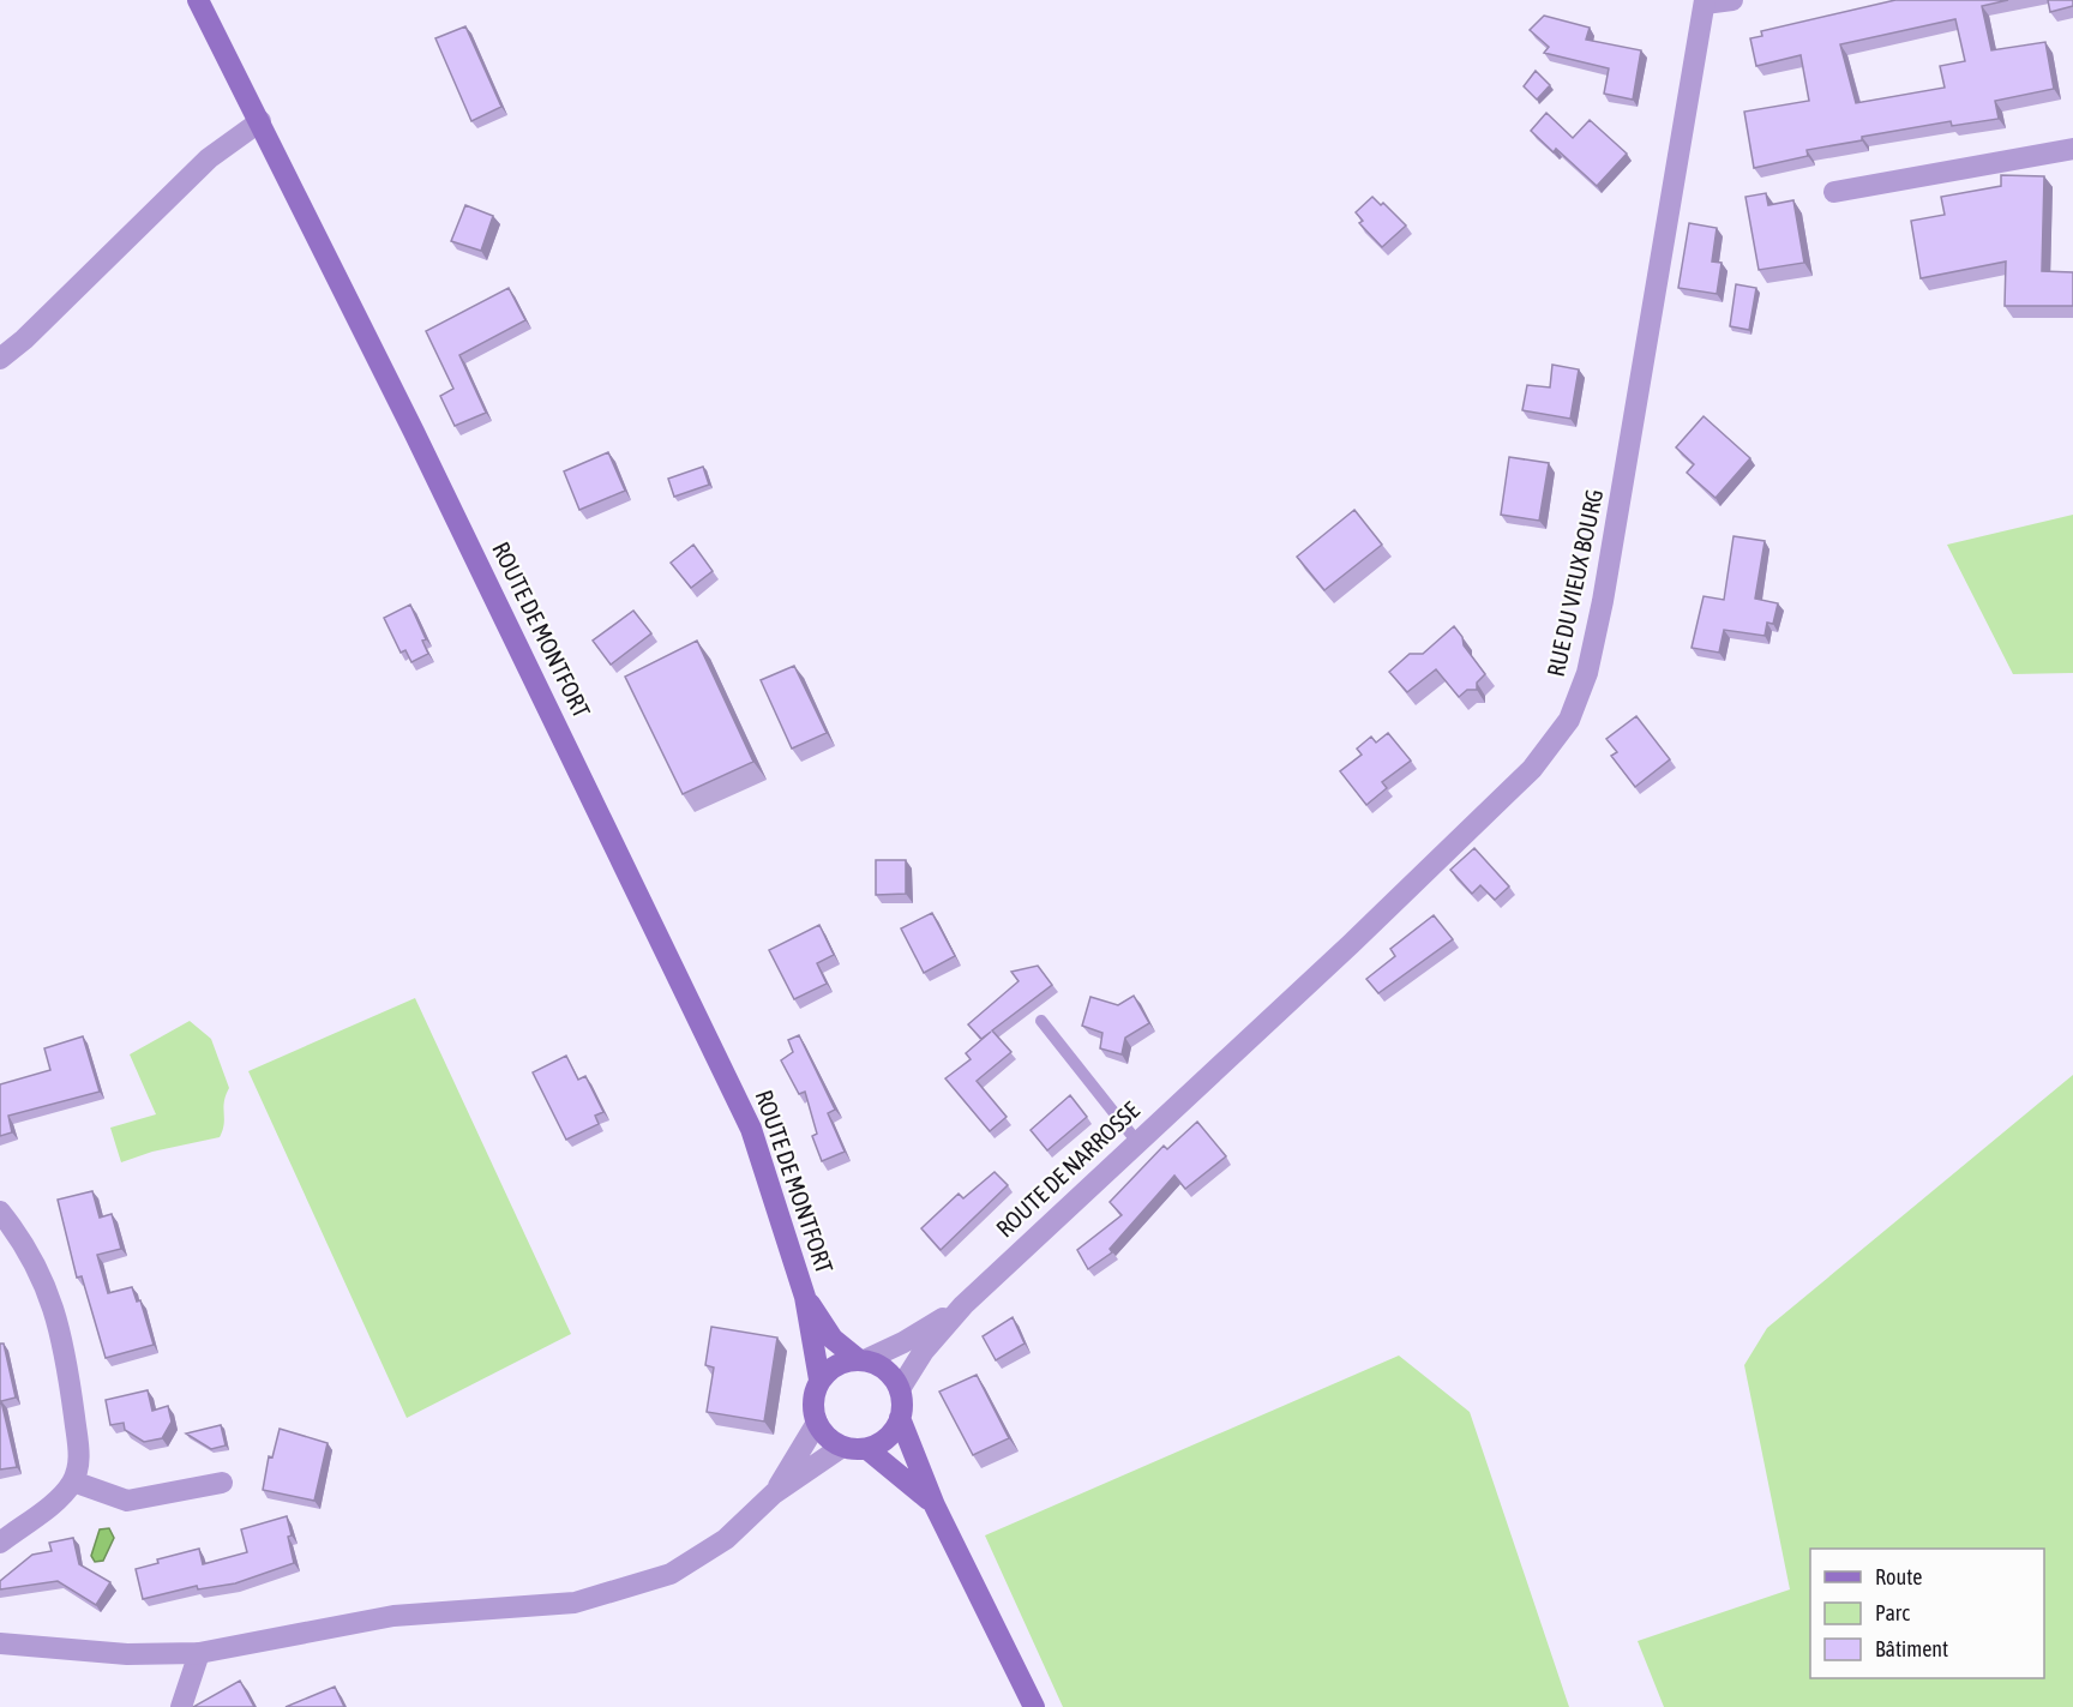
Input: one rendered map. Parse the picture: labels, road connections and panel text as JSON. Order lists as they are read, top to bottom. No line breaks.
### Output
{"streets":{"main road":["ROUTE DE MONTFORT"],"street":["RUE DU VIEUX BOURG","ROUTE DE NARROSSE"]},"crossings":[["RUE DU VIEUX BOURG","ROUTE DE NARROSSE"],["ROUTE DE MONTFORT","ROUTE DE NARROSSE"]],"legend":["Route","Parc","Bâtiment"]}
